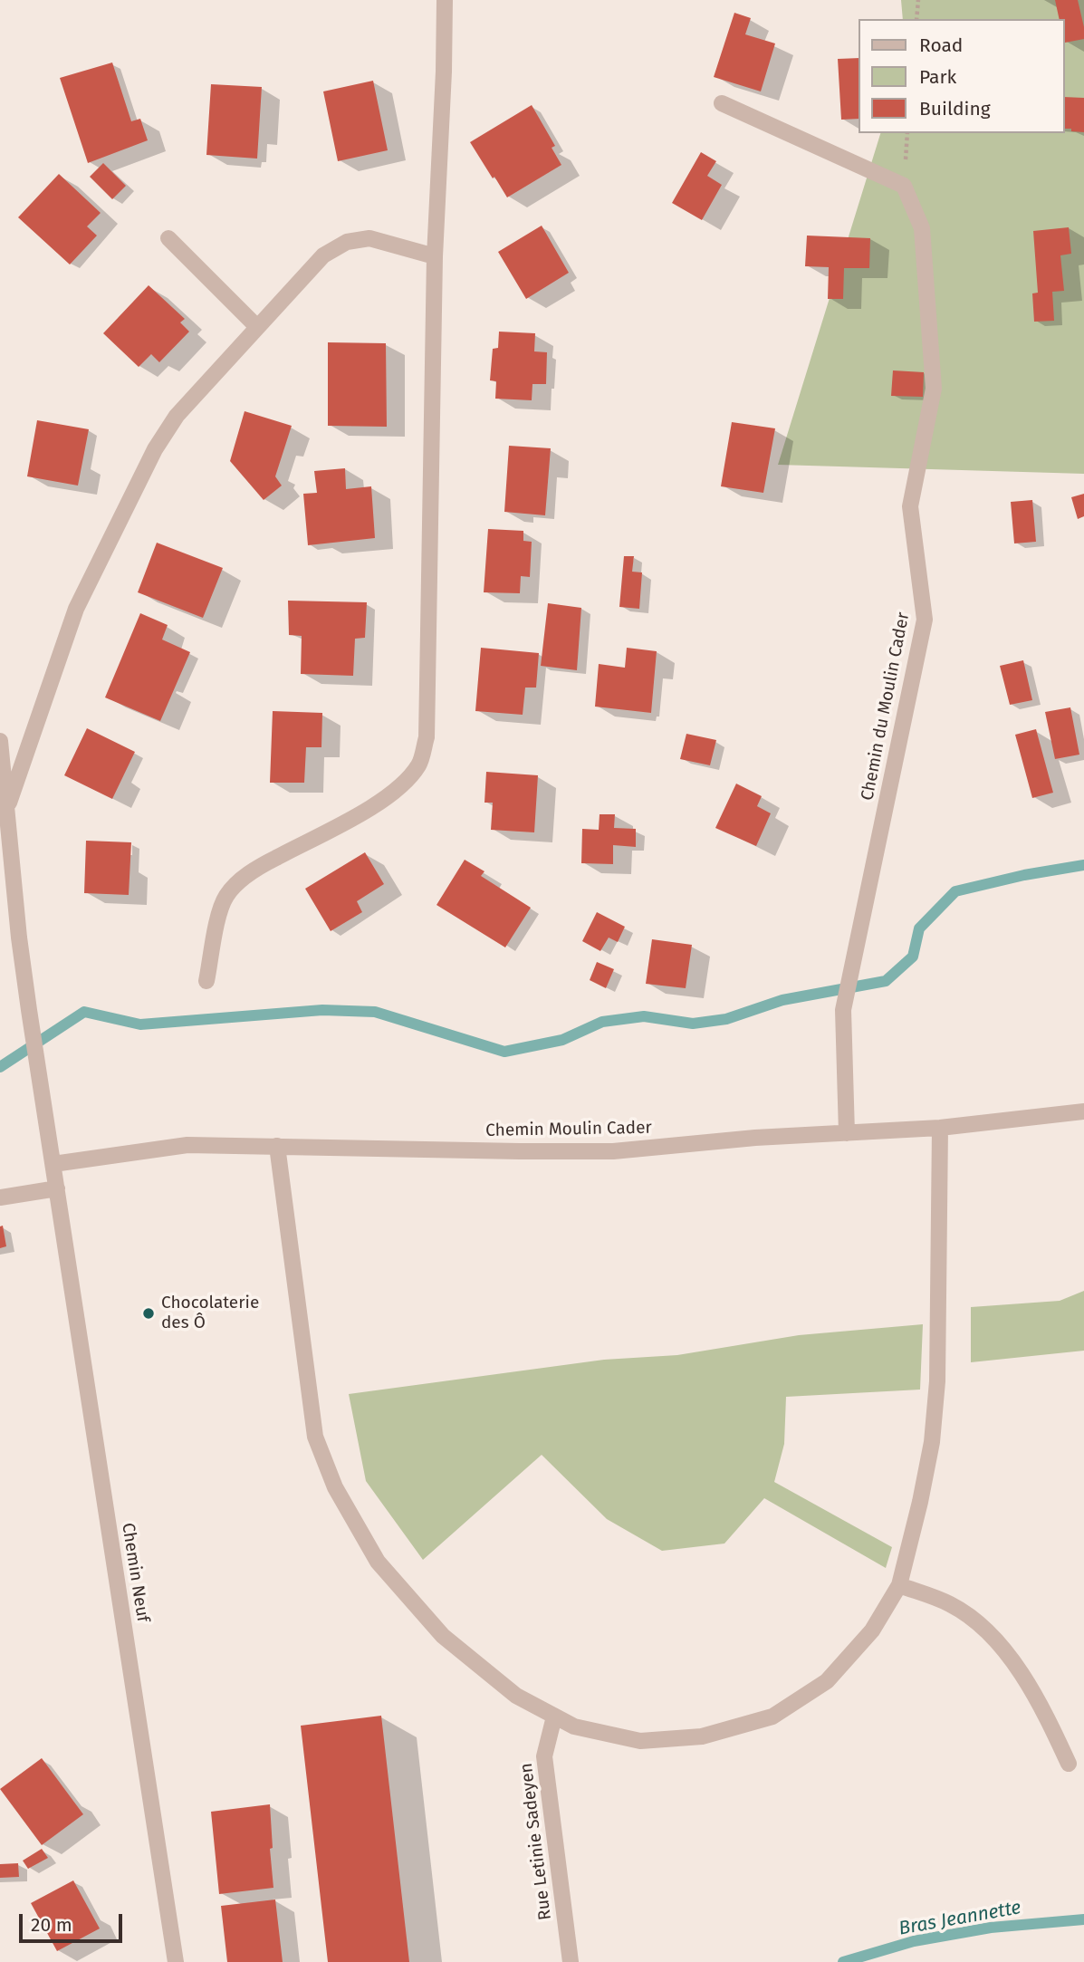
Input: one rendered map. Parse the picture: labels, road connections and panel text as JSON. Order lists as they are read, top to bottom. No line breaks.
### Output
{"streets":{"street":["Chemin du Moulin Cader","Chemin Moulin Cader","Chemin Neuf","Rue Letinie Sadeyen"]},"crossings":[["Chemin du Moulin Cader","Chemin Moulin Cader"],["Chemin Moulin Cader","Chemin Neuf"]],"water":["Bras Jeannette"],"places":["Chocolaterie des Ô"],"legend":["Road","Park","Building"],"scale_bar":"20 m"}
